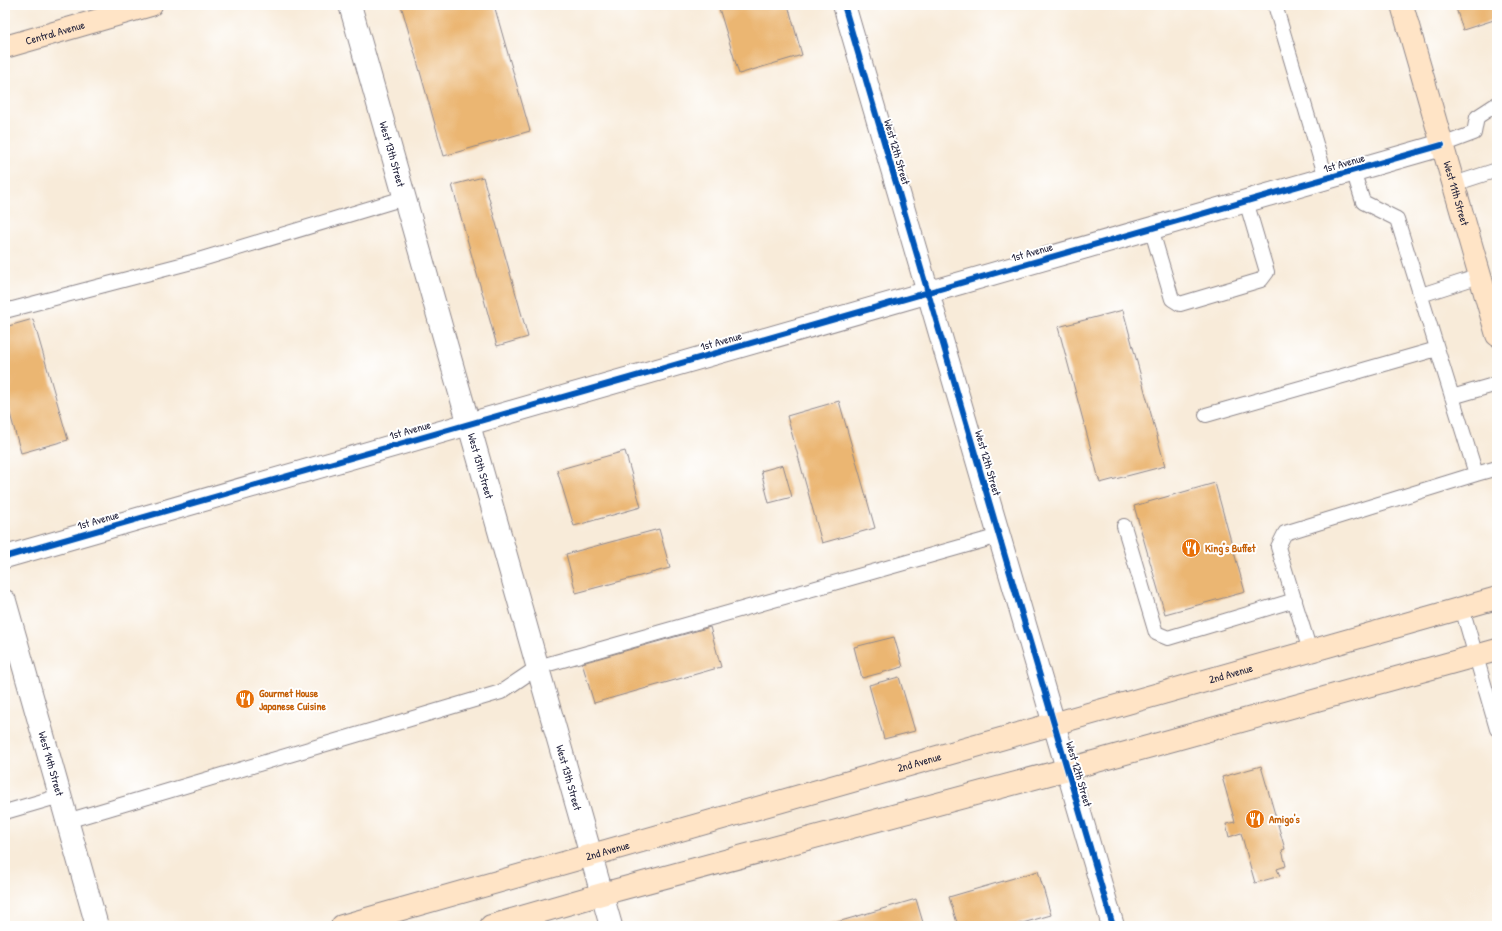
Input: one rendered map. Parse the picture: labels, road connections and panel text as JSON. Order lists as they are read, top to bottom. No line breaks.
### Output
{"streets":{"main road":["Central Avenue","West 11th Street","2nd Avenue"],"street":["West 12th Street","West 13th Street","1st Avenue","West 14th Street"]},"crossings":[["West 12th Street","1st Avenue"],["West 12th Street","2nd Avenue"],["West 13th Street","1st Avenue"],["West 13th Street","2nd Avenue"],["1st Avenue","West 11th Street"]],"places":{"restaurant":["King's Buffet","Gourmet House Japanese Cuisine","Amigo's"]}}
